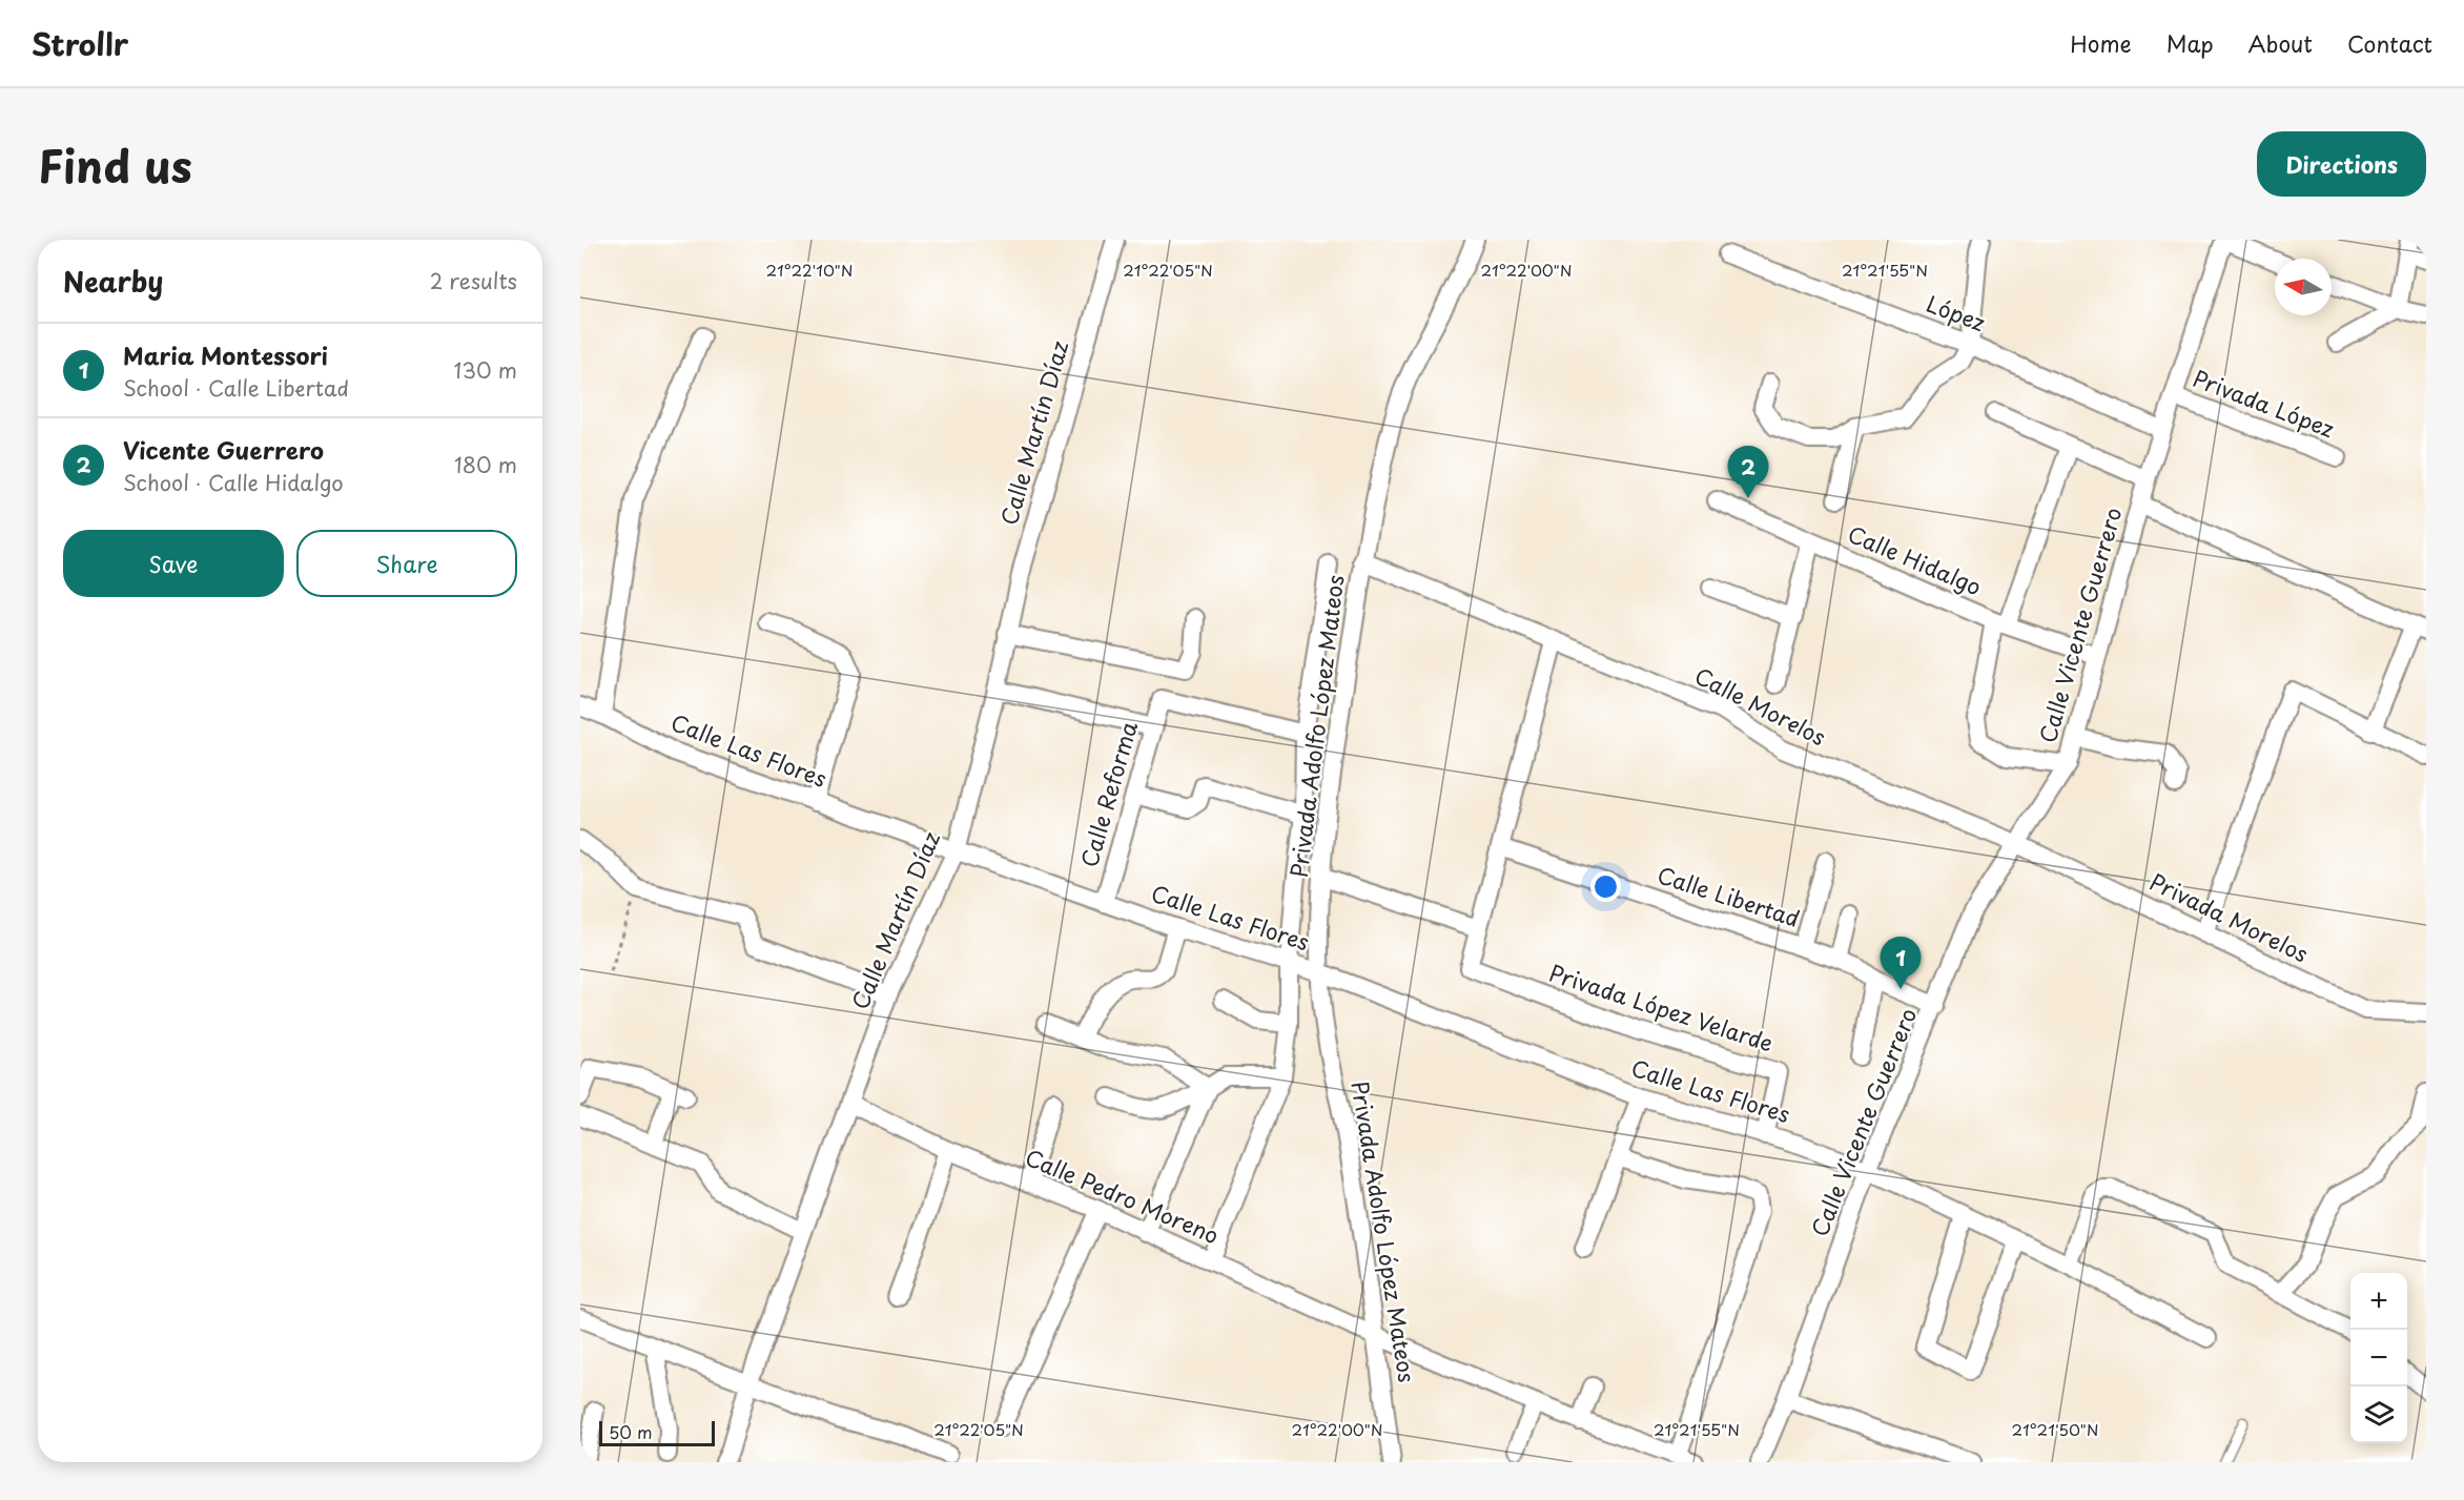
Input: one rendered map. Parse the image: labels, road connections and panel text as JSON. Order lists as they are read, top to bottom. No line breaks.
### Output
{"streets":{"street":["López","Privada López","Calle Martín Díaz","Calle Hidalgo","Calle Vicente Guerrero","Calle Morelos","Privada Adolfo López Mateos","Calle Las Flores","Calle Reforma","Calle Libertad","Privada Morelos","Privada López Velarde","Calle Pedro Moreno"]},"crossings":[["López","Calle Vicente Guerrero"],["Privada López","Calle Vicente Guerrero"],["Calle Martín Díaz","Calle Las Flores"],["Calle Martín Díaz","Calle Pedro Moreno"],["Calle Hidalgo","Calle Vicente Guerrero"],["Calle Vicente Guerrero","Calle Morelos"],["Calle Vicente Guerrero","Calle Las Flores"],["Calle Vicente Guerrero","Calle Libertad"],["Calle Vicente Guerrero","Privada Morelos"],["Calle Morelos","Privada Adolfo López Mateos"],["Calle Morelos","Privada Morelos"],["Privada Adolfo López Mateos","Calle Las Flores"],["Privada Adolfo López Mateos","Calle Pedro Moreno"],["Calle Las Flores","Calle Reforma"],["Calle Las Flores","Privada López Velarde"]],"scale_bar":"50 m","north":"left","page":{"header":"Strollr","nav":["Home","Map","About","Contact"],"title":"Find us","buttons":["Directions",["Save","Share"]],"heading":["Nearby","2 results"],"list":[{"mark":"1","name":"Maria Montessori","note":"School · Calle Libertad","value":"130 m"},{"mark":"2","name":"Vicente Guerrero","note":"School · Calle Hidalgo","value":"180 m"}],"pins":["2","1"],"map_buttons":["+","−"],"scale":"50 m"},"coordinates":["21°22'10\"N","21°22'05\"N","21°22'00\"N","21°21'55\"N","21°21'50\"N"]}
